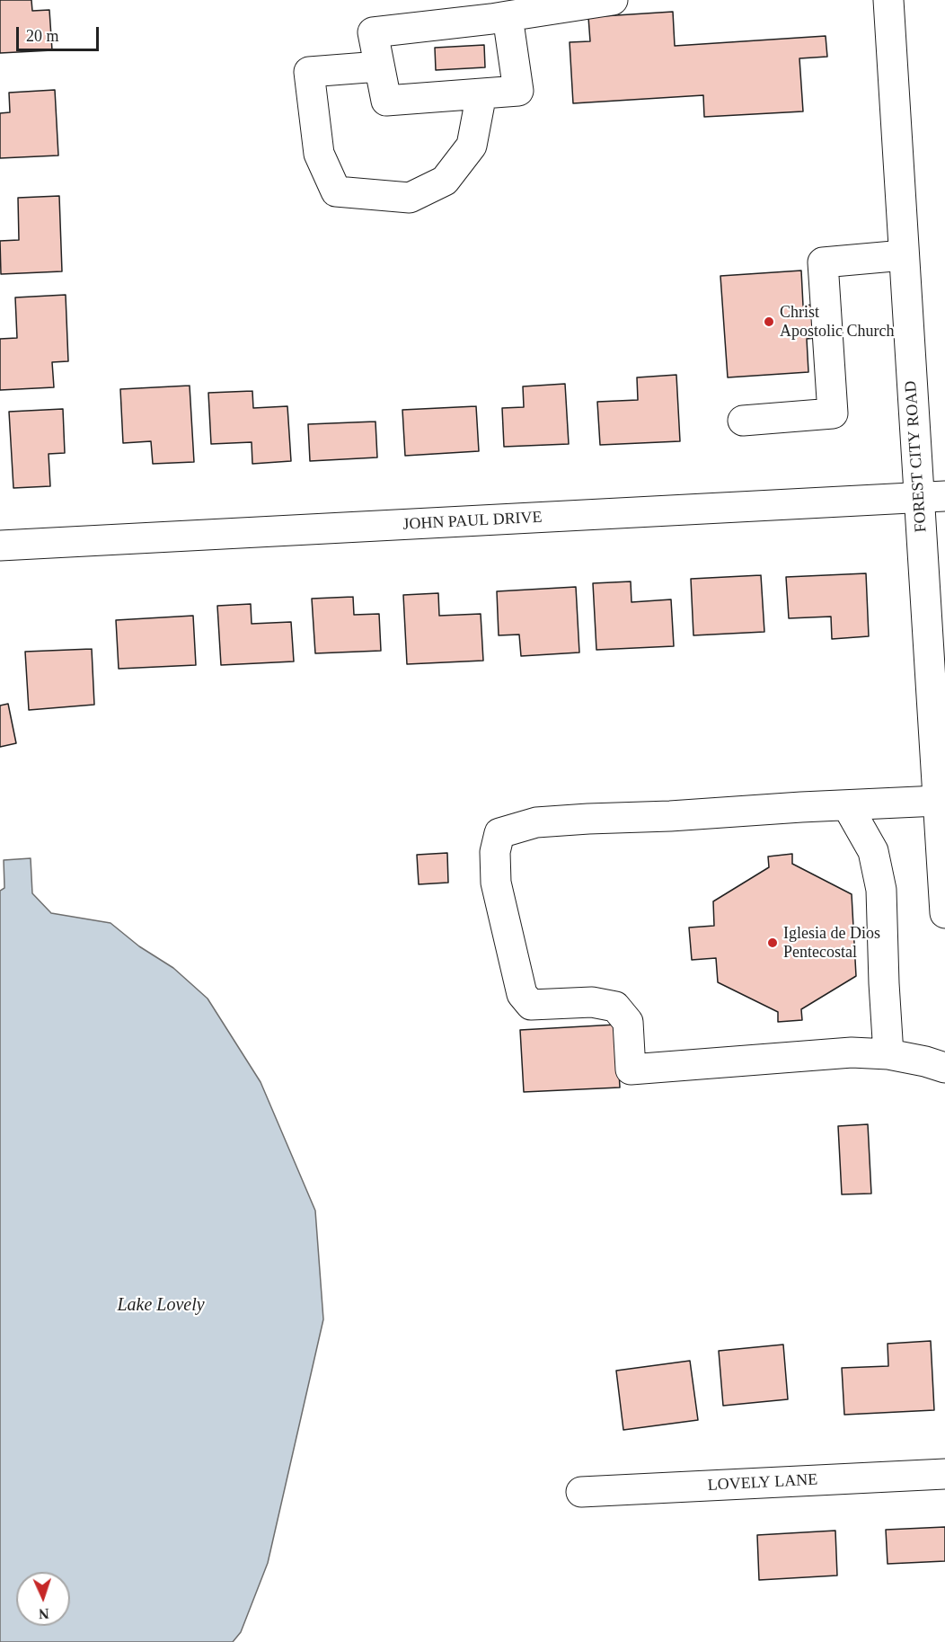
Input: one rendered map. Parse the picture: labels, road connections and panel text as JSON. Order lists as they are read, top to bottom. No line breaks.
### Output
{"streets":{"street":["FOREST CITY ROAD","JOHN PAUL DRIVE","LOVELY LANE"]},"crossings":[["FOREST CITY ROAD","JOHN PAUL DRIVE"]],"water":["Lake Lovely"],"places":["Christ Apostolic Church","Iglesia de Dios Pentecostal"],"scale_bar":"20 m","north":"bottom"}
